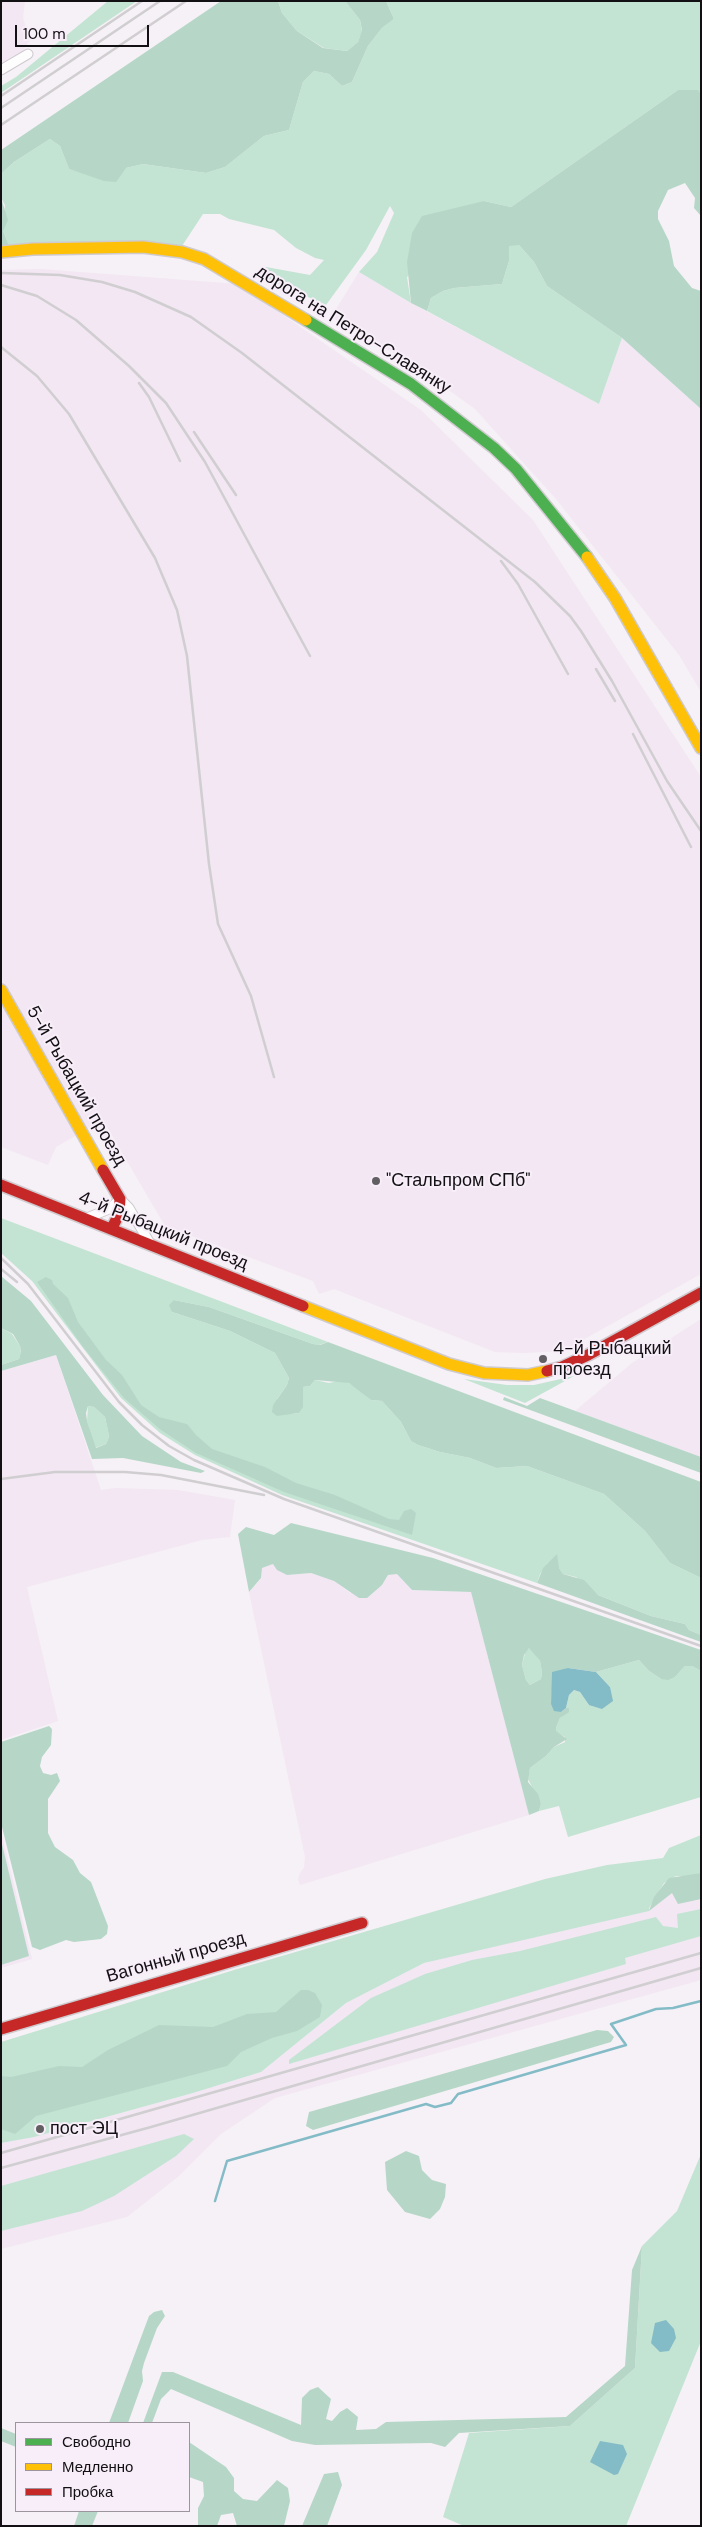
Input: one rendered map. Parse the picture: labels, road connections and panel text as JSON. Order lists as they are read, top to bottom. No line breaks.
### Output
{"streets":{"street":["дорога на Петро-Славянку","5-й Рыбацкий проезд","4-й Рыбацкий проезд","Вагонный проезд"]},"crossings":[["5-й Рыбацкий проезд","4-й Рыбацкий проезд"]],"places":["\"Стальпром СПб\"","4-й Рыбацкий проезд","пост ЭЦ"],"legend":["Свободно","Медленно","Пробка"],"scale_bar":"100 m"}
